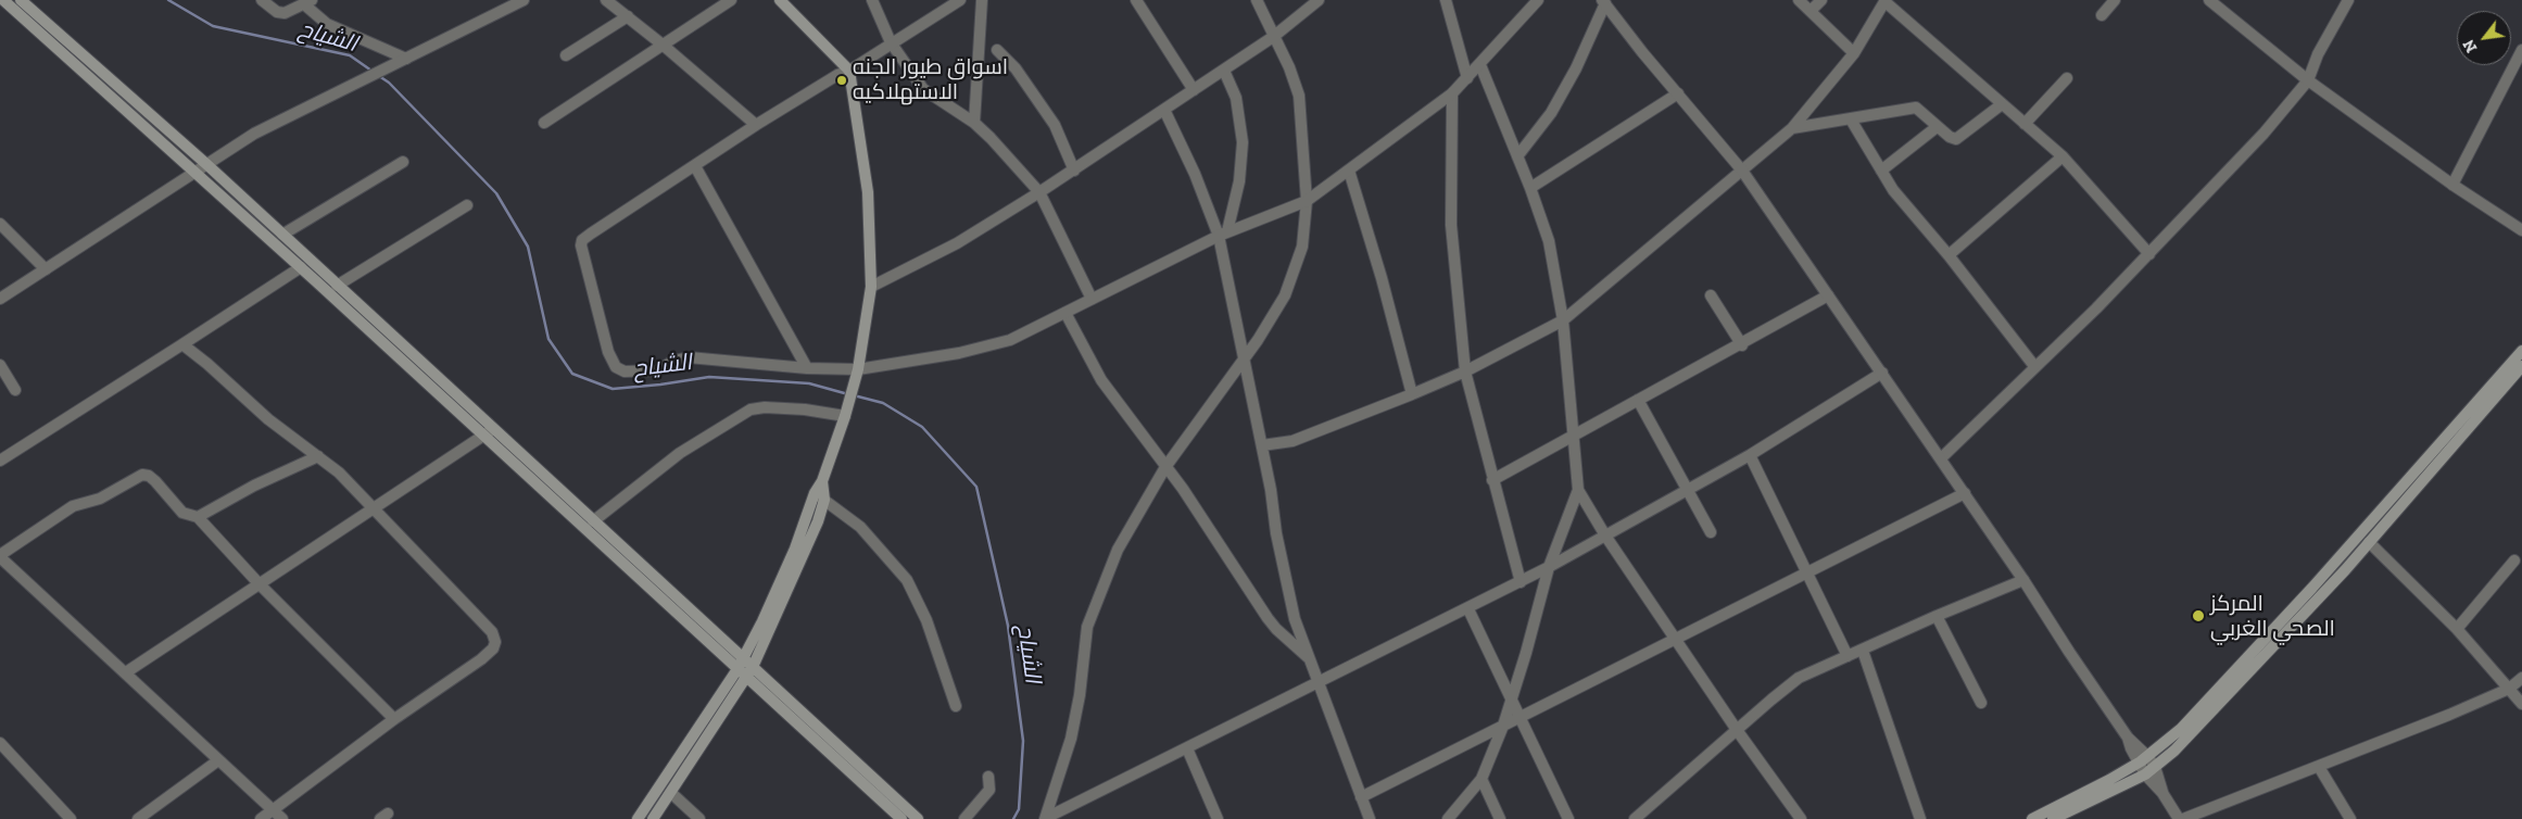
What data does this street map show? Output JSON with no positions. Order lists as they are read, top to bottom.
{
  "water": ["الشياح"],
  "places": ["اسواق طيور الجنه الاستهلاكيه", "المركز الصحي الغربي"],
  "north": "bottom left"
}
